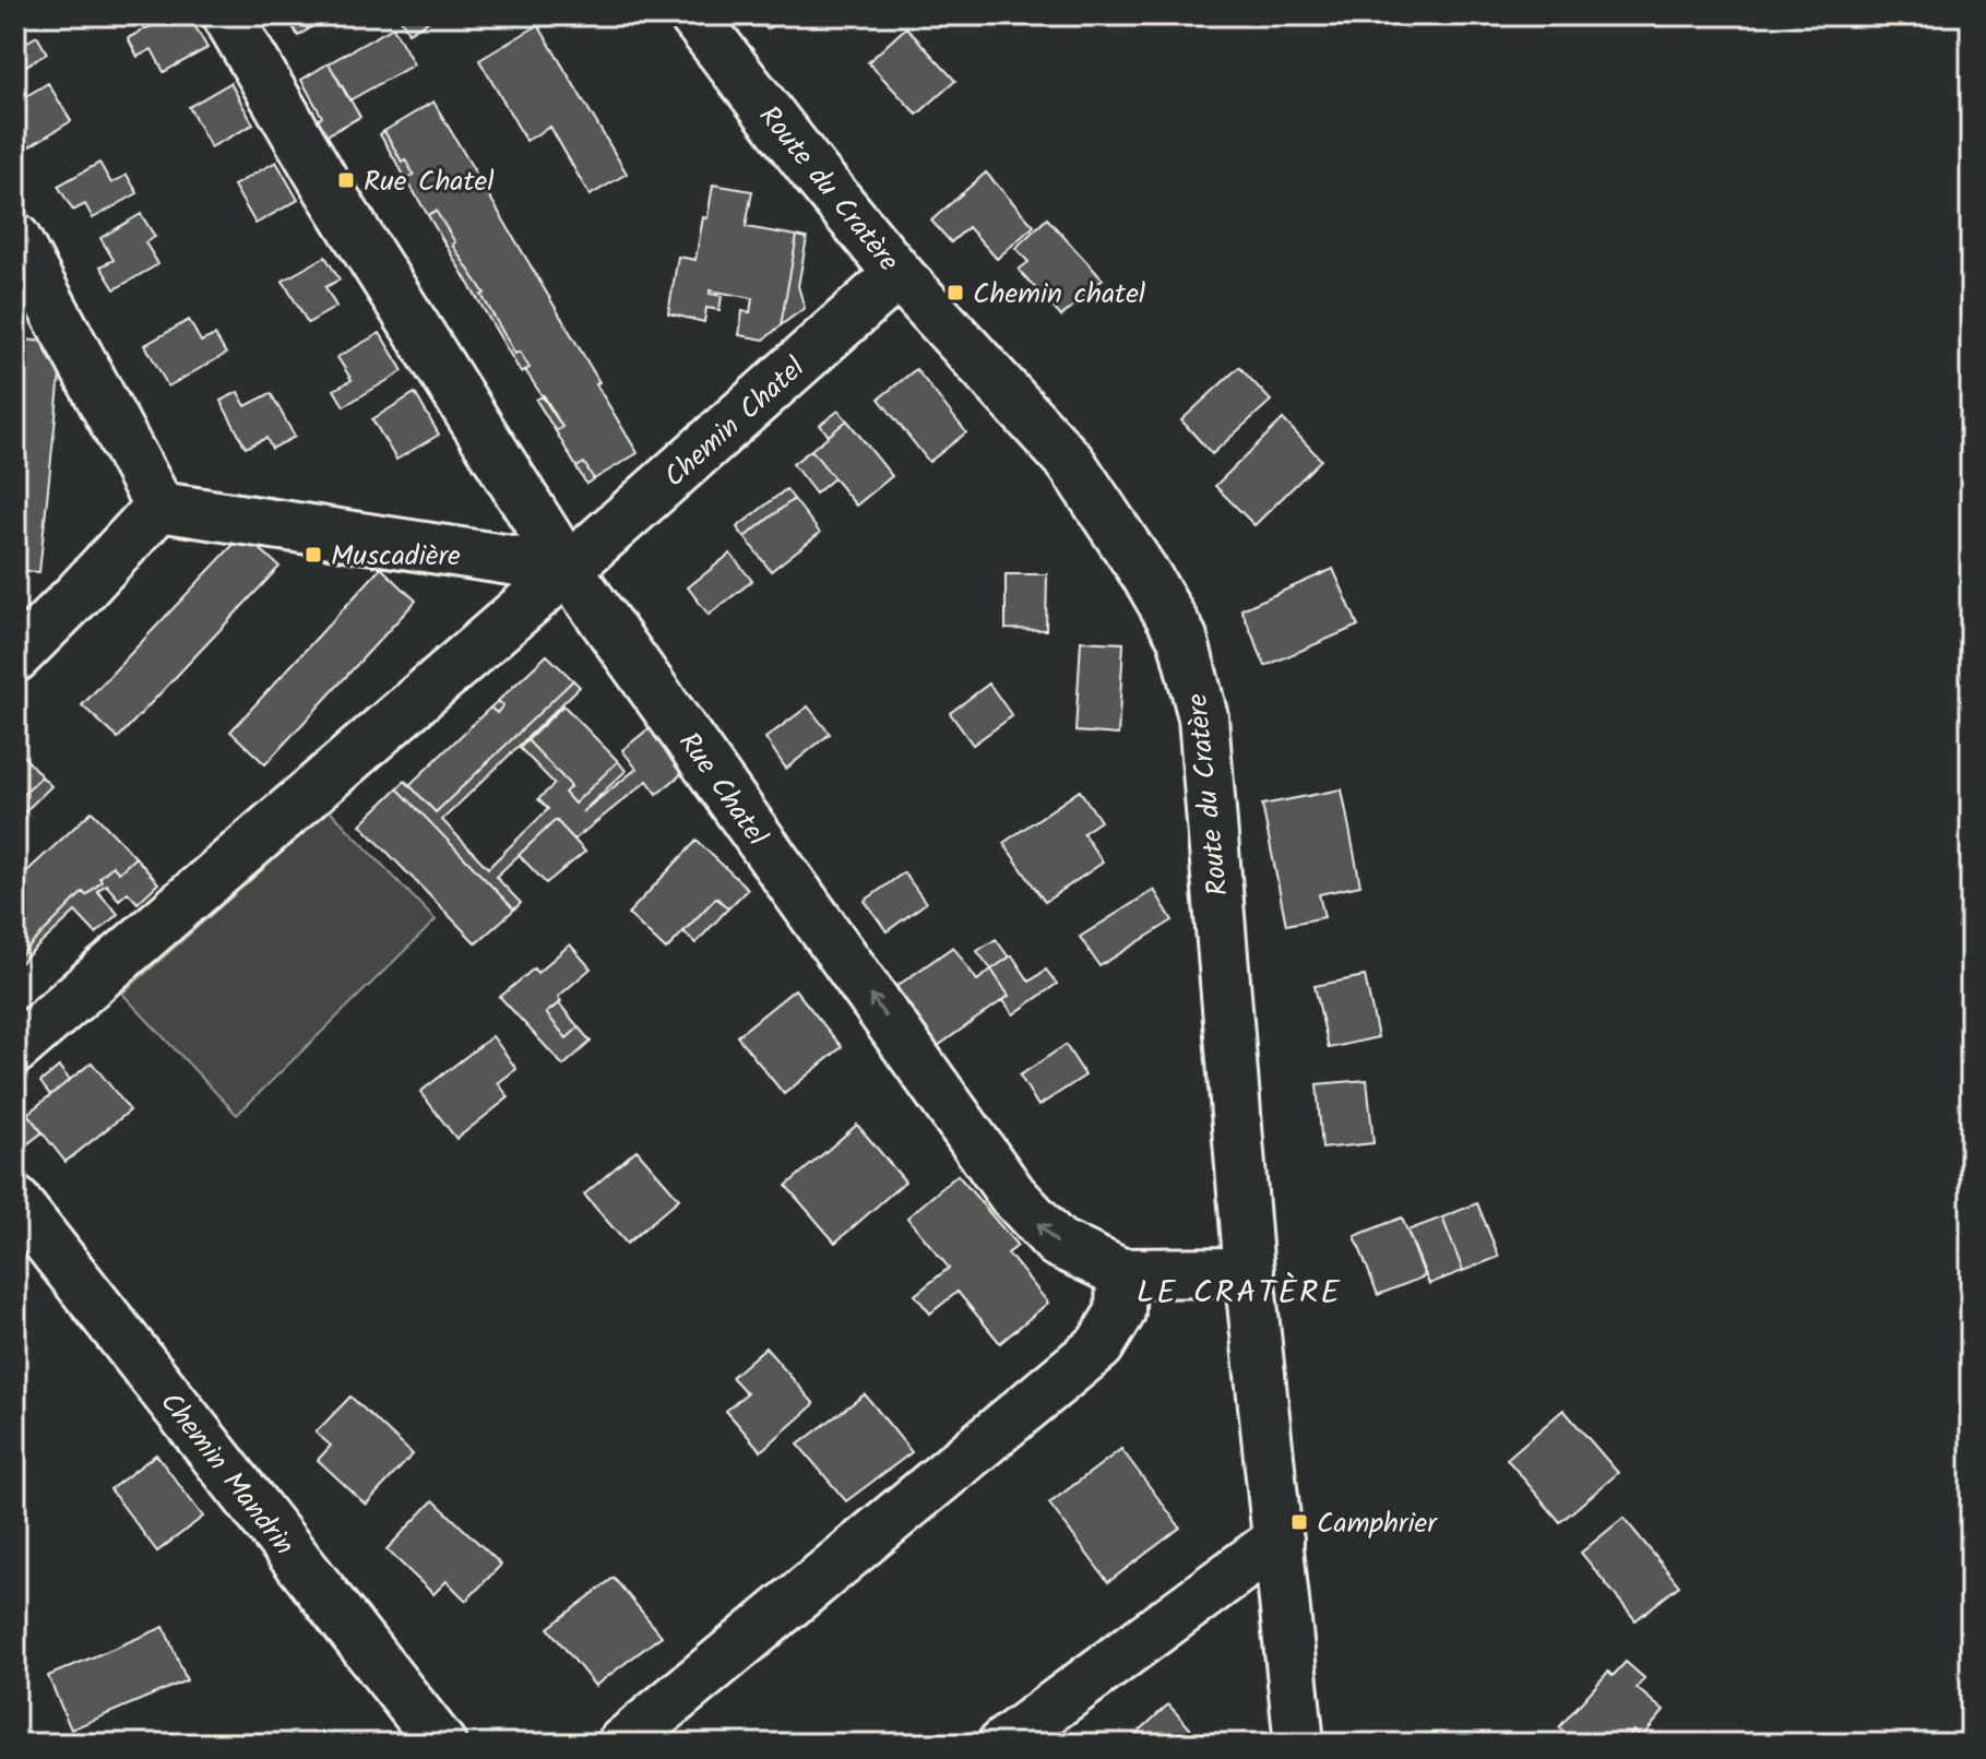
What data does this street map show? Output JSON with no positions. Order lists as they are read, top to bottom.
{
  "streets": {
    "street": [
      "Route du Cratère",
      "Chemin Chatel",
      "Rue Chatel",
      "Chemin Mandrin"
    ]
  },
  "crossings": [
    ["Route du Cratère", "Chemin Chatel"],
    ["Route du Cratère", "Rue Chatel"],
    ["Chemin Chatel", "Rue Chatel"]
  ],
  "one_way": ["Rue Chatel"],
  "districts": ["LE CRATÈRE"],
  "places": {
    "transit": [
      "Rue Chatel",
      "Chemin chatel",
      "Muscadière",
      "Camphrier"
    ]
  }
}
